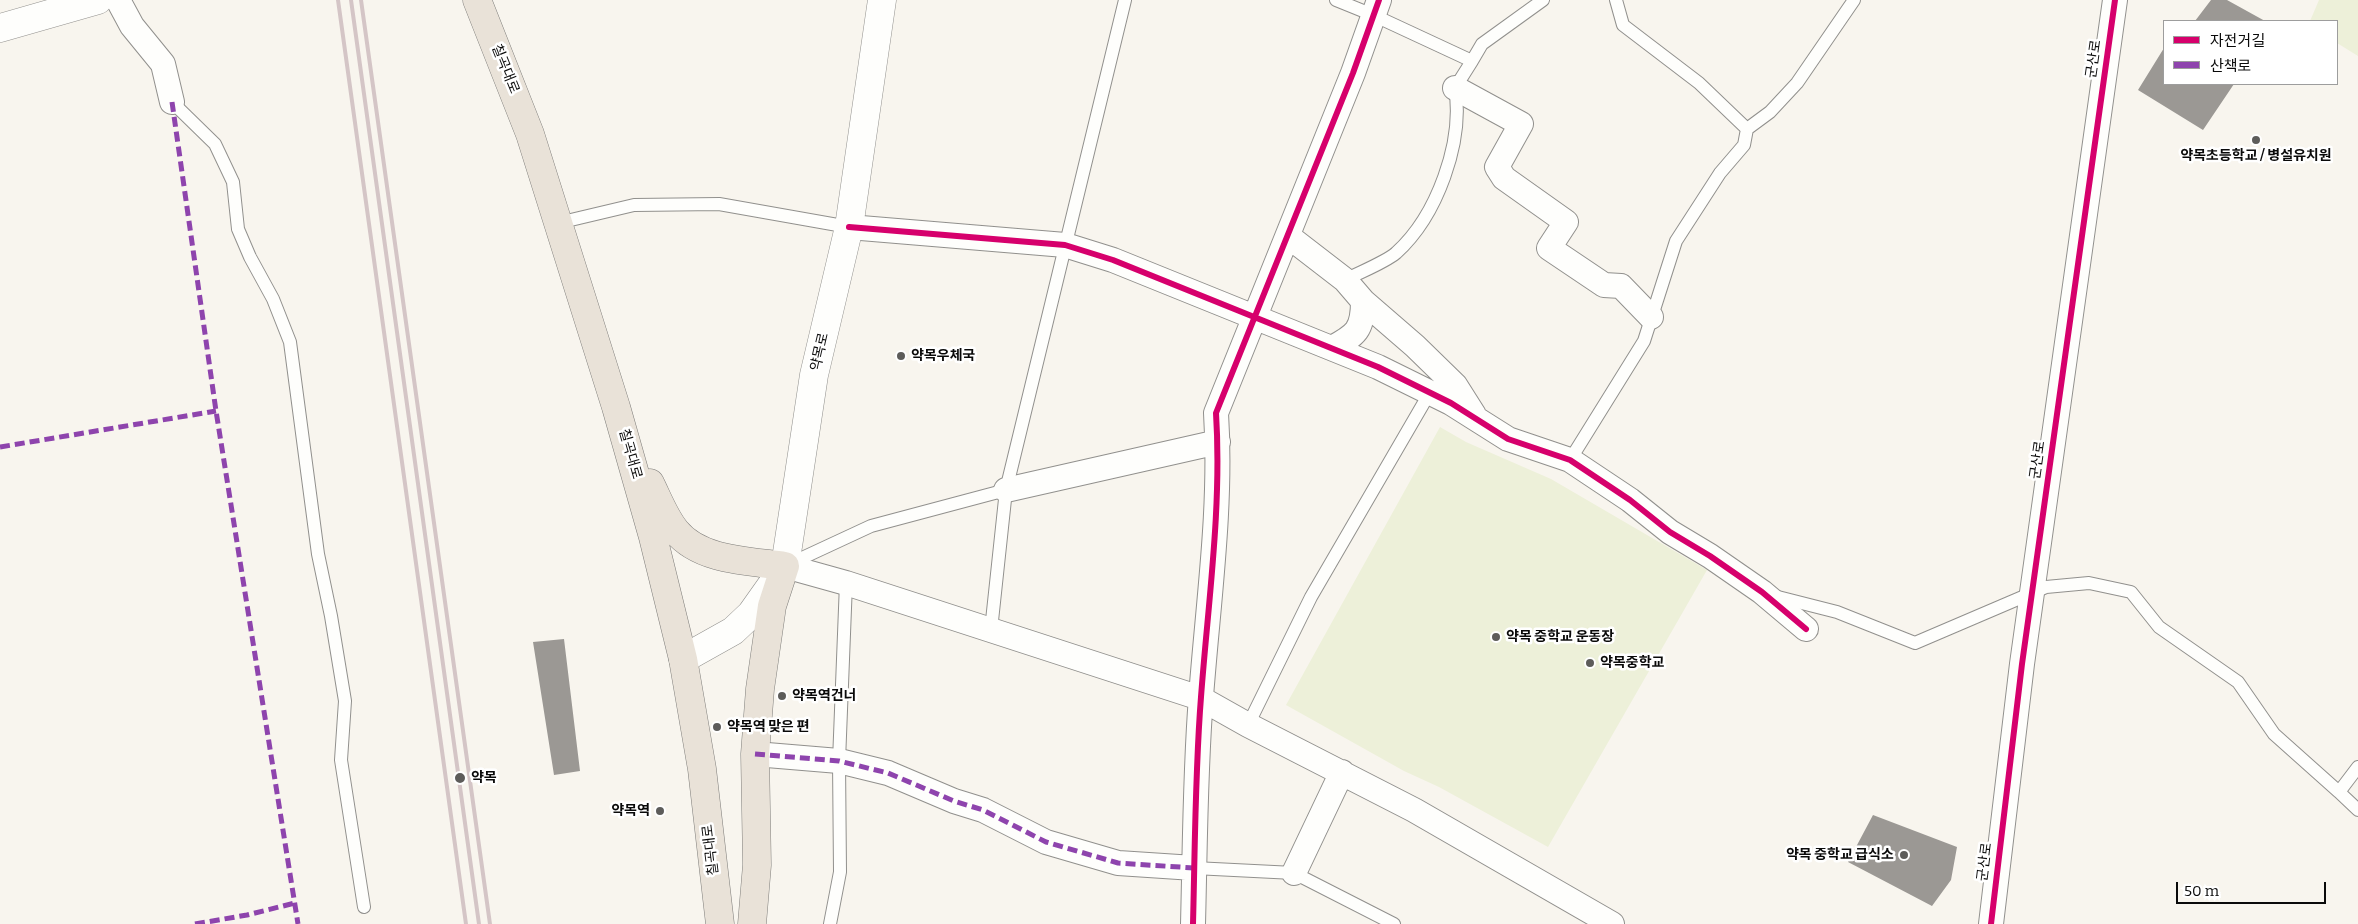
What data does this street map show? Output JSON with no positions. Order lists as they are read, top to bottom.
{
  "streets": {
    "main road": ["칠곡대로"],
    "street": ["군산로", "약목로"]
  },
  "crossings": [
    ["칠곡대로", "약목로"]
  ],
  "places": [
    "약목초등학교 / 병설유치원",
    "약목우체국",
    "약목 중학교 운동장",
    "약목중학교",
    "약목역건너",
    "약목역 맞은 편",
    "약목",
    "약목역",
    "약목 중학교 급식소"
  ],
  "legend": ["자전거길", "산책로"],
  "scale_bar": "50 m"
}
